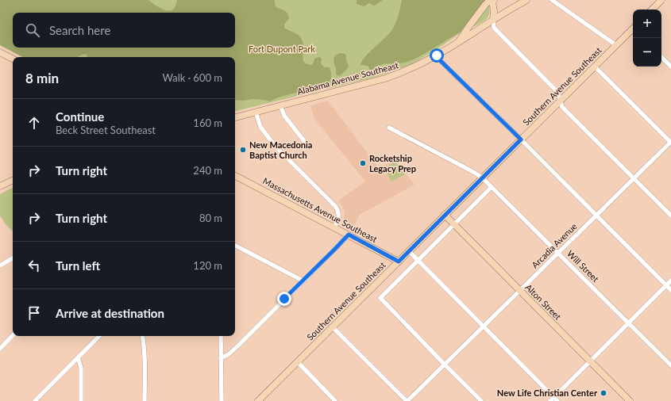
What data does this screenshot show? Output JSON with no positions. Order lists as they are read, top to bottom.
{
  "streets": {
    "street": [
      "Alabama Avenue Southeast",
      "Southern Avenue Southeast",
      "Massachusetts Avenue Southeast",
      "Arcadia Avenue",
      "Will Street",
      "Alton Street"
    ]
  },
  "crossings": [
    ["Southern Avenue Southeast", "Massachusetts Avenue Southeast"],
    ["Southern Avenue Southeast", "Will Street"],
    ["Southern Avenue Southeast", "Alton Street"],
    ["Arcadia Avenue", "Will Street"],
    ["Arcadia Avenue", "Alton Street"]
  ],
  "parks": ["Fort Dupont Park"],
  "places": ["New Macedonia Baptist Church", "Rocketship Legacy Prep", "New Life Christian Center"],
  "page": {
    "map_buttons": ["+", "−"],
    "search": "Search here",
    "heading": ["8 min", "Walk · 600 m"],
    "list": [
      ["Continue", "Beck Street Southeast", "160 m"],
      ["Turn right", "240 m"],
      ["Turn right", "80 m"],
      ["Turn left", "120 m"],
      "Arrive at destination"
    ]
  }
}
